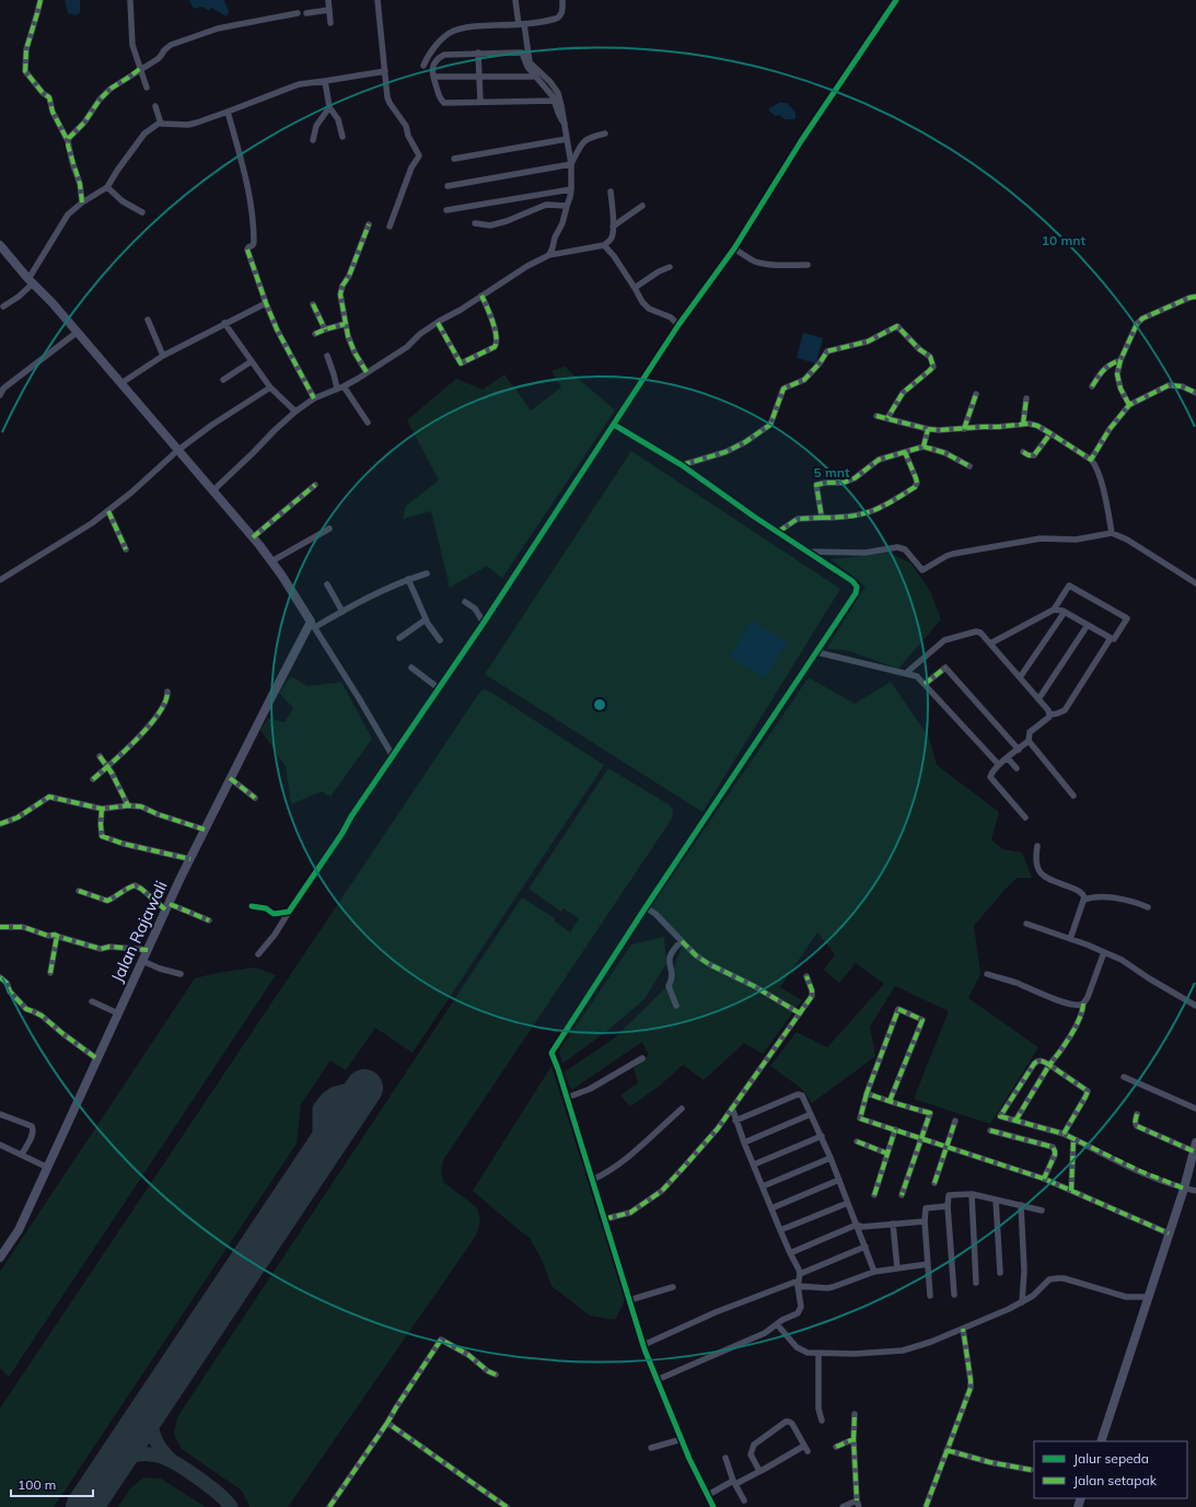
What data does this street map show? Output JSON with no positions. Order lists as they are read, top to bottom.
{
  "streets": {
    "street": ["Jalan Rajawali"]
  },
  "legend": ["Jalur sepeda", "Jalan setapak"],
  "scale_bar": "100 m",
  "rings": ["10 mnt", "5 mnt"]
}
